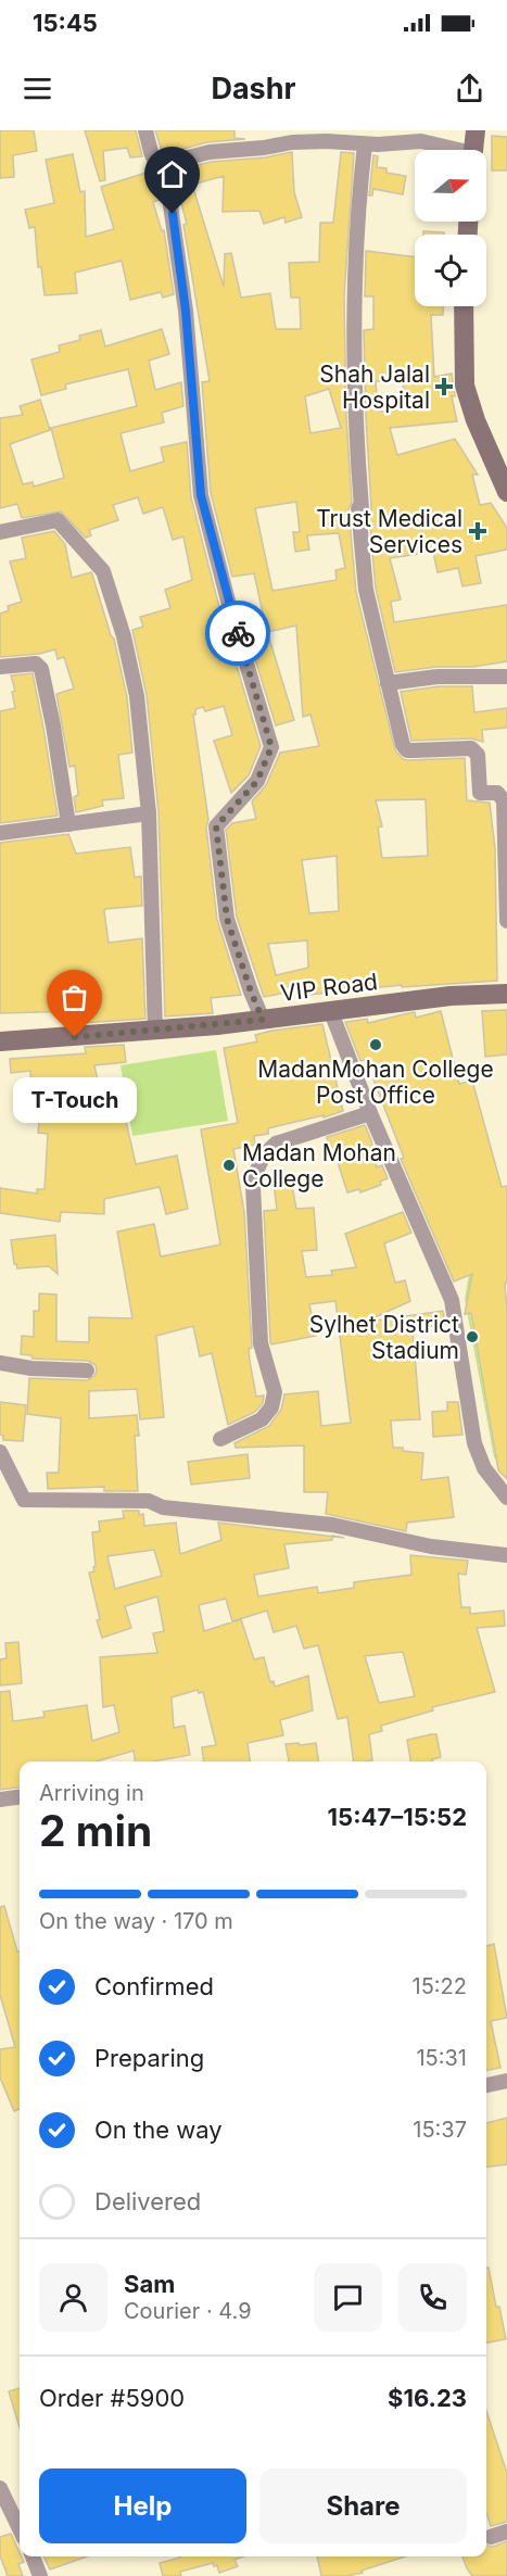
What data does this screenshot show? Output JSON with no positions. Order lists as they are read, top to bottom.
{
  "streets": {
    "street": ["VIP Road"]
  },
  "places": {
    "health": ["Shah Jalal Hospital", "Trust Medical Services"],
    "other": [
      "T-Touch",
      "MadanMohan College Post Office",
      "Madan Mohan College",
      "Sylhet District Stadium"
    ]
  },
  "north": "right",
  "page": {
    "status": "15:45",
    "header": "Dashr",
    "bubble": "T-Touch",
    "heading": ["2 min", "Arriving in", "15:47–15:52"],
    "panel": [
      "Sam",
      "Courier · 4.9",
      "Order #5900",
      "$16.23"
    ],
    "bar": "On the way · 170 m",
    "list": [
      ["Confirmed", "15:22"],
      ["Preparing", "15:31"],
      ["On the way", "15:37"],
      "Delivered"
    ],
    "buttons": ["Help", "Share"]
  }
}
